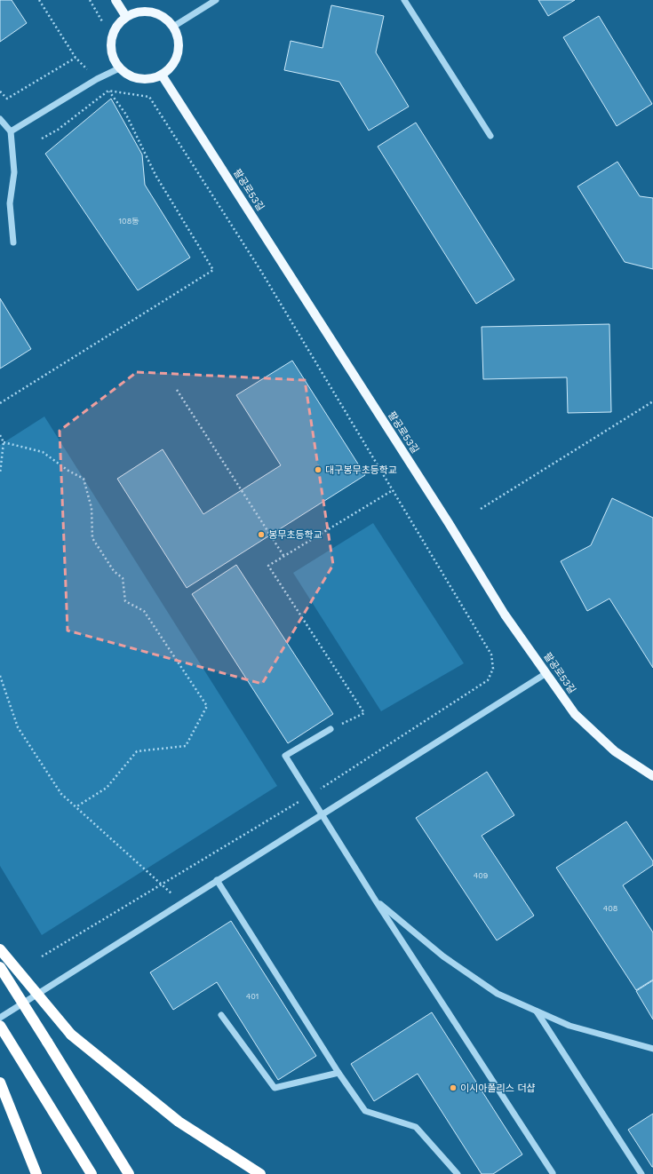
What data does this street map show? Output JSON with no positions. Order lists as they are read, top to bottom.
{
  "streets": {
    "main road": ["팔공로53길"]
  },
  "places": ["대구봉무초등학교", "봉무초등학교", "이시아폴리스 더샵"],
  "house_numbers": [
    "108동",
    "409",
    "408",
    "401"
  ]
}
